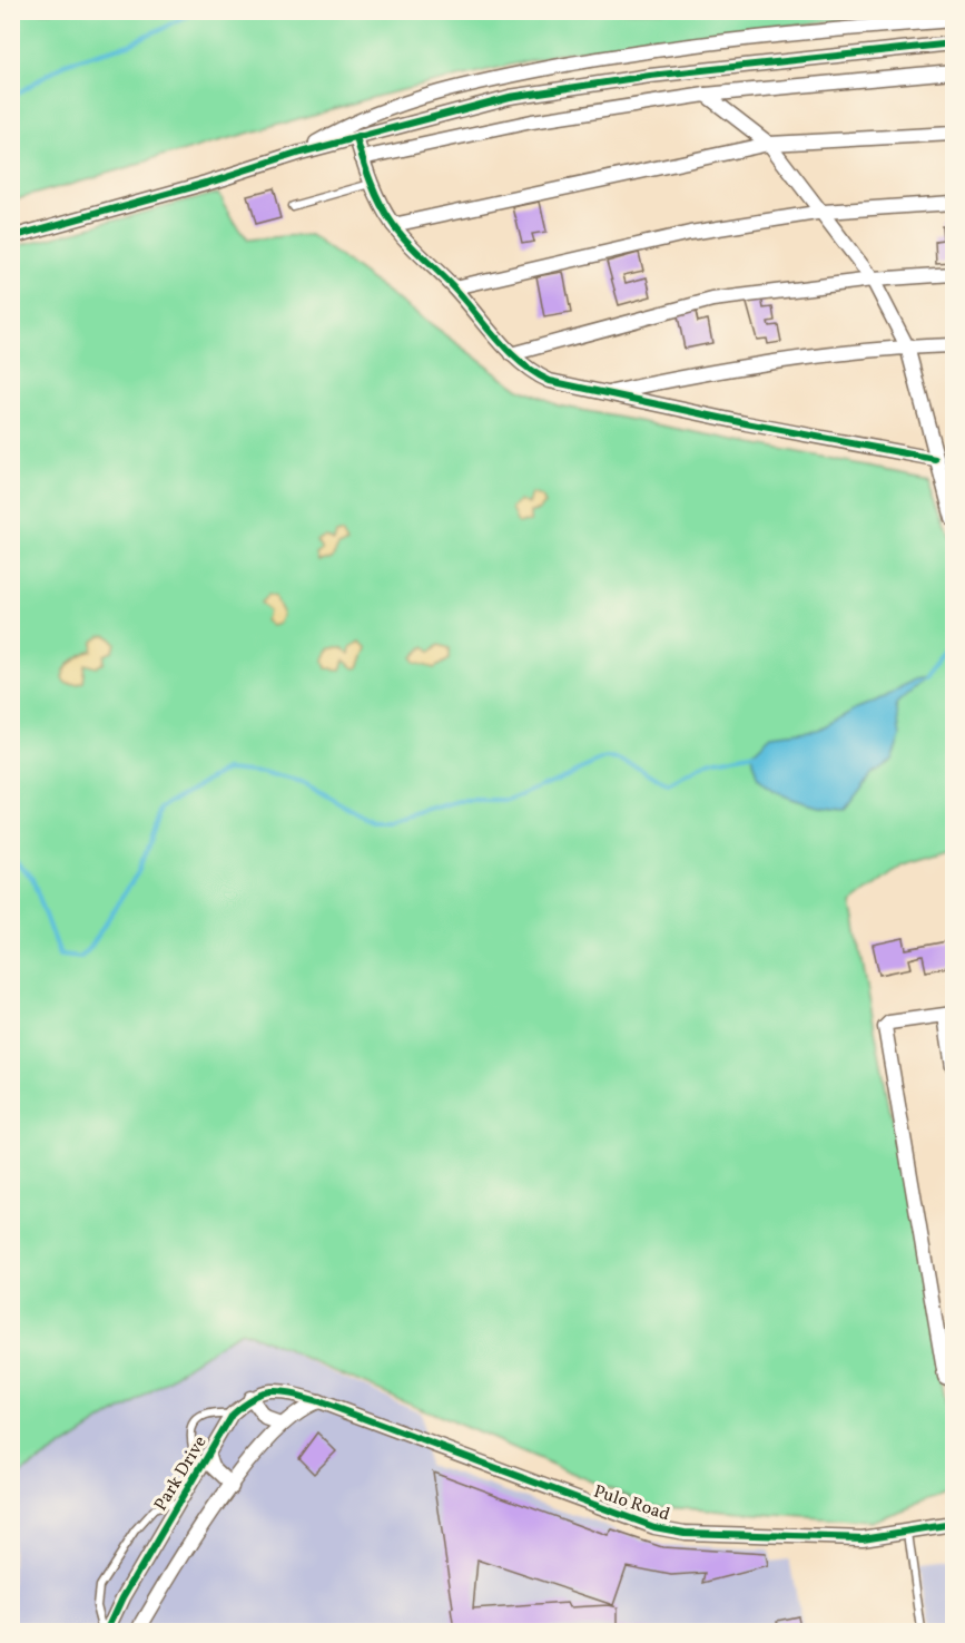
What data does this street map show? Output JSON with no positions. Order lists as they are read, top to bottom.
{
  "streets": {
    "street": ["Park Drive", "Pulo Road"]
  }
}
